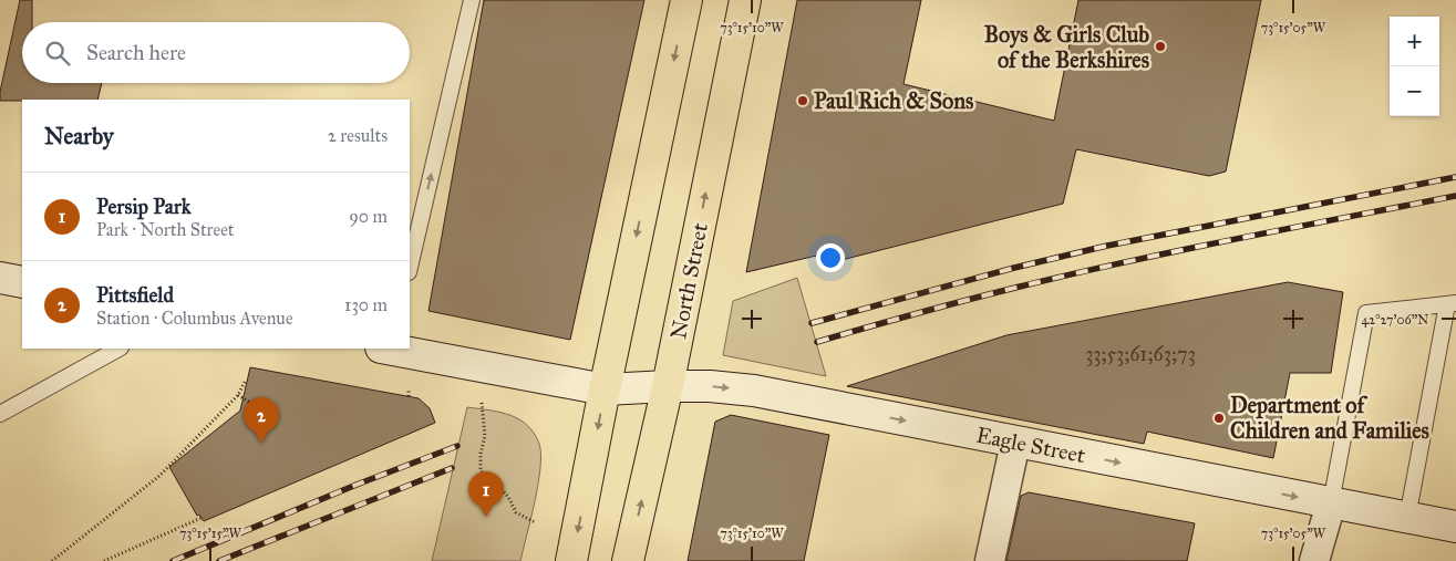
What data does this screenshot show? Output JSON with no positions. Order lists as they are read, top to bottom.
{
  "streets": {
    "main road": ["North Street"],
    "street": ["Eagle Street"]
  },
  "crossings": [
    ["North Street", "Eagle Street"]
  ],
  "one_way": ["Eagle Street"],
  "places": ["Boys & Girls Club of the Berkshires", "Paul Rich & Sons", "Department of Children and Families"],
  "house_numbers": ["33;53;61;63;73"],
  "page": {
    "map_buttons": ["+", "−"],
    "search": "Search here",
    "heading": ["Nearby", "2 results"],
    "list": [
      {
        "mark": "1",
        "name": "Persip Park",
        "note": "Park · North Street",
        "value": "90 m"
      },
      {
        "mark": "2",
        "name": "Pittsfield",
        "note": "Station · Columbus Avenue",
        "value": "130 m"
      }
    ],
    "pins": ["2", "1"]
  },
  "coordinates": [
    "73°15'10\"W",
    "73°15'05\"W",
    "42°27'06\"N",
    "73°15'15\"W"
  ]
}
